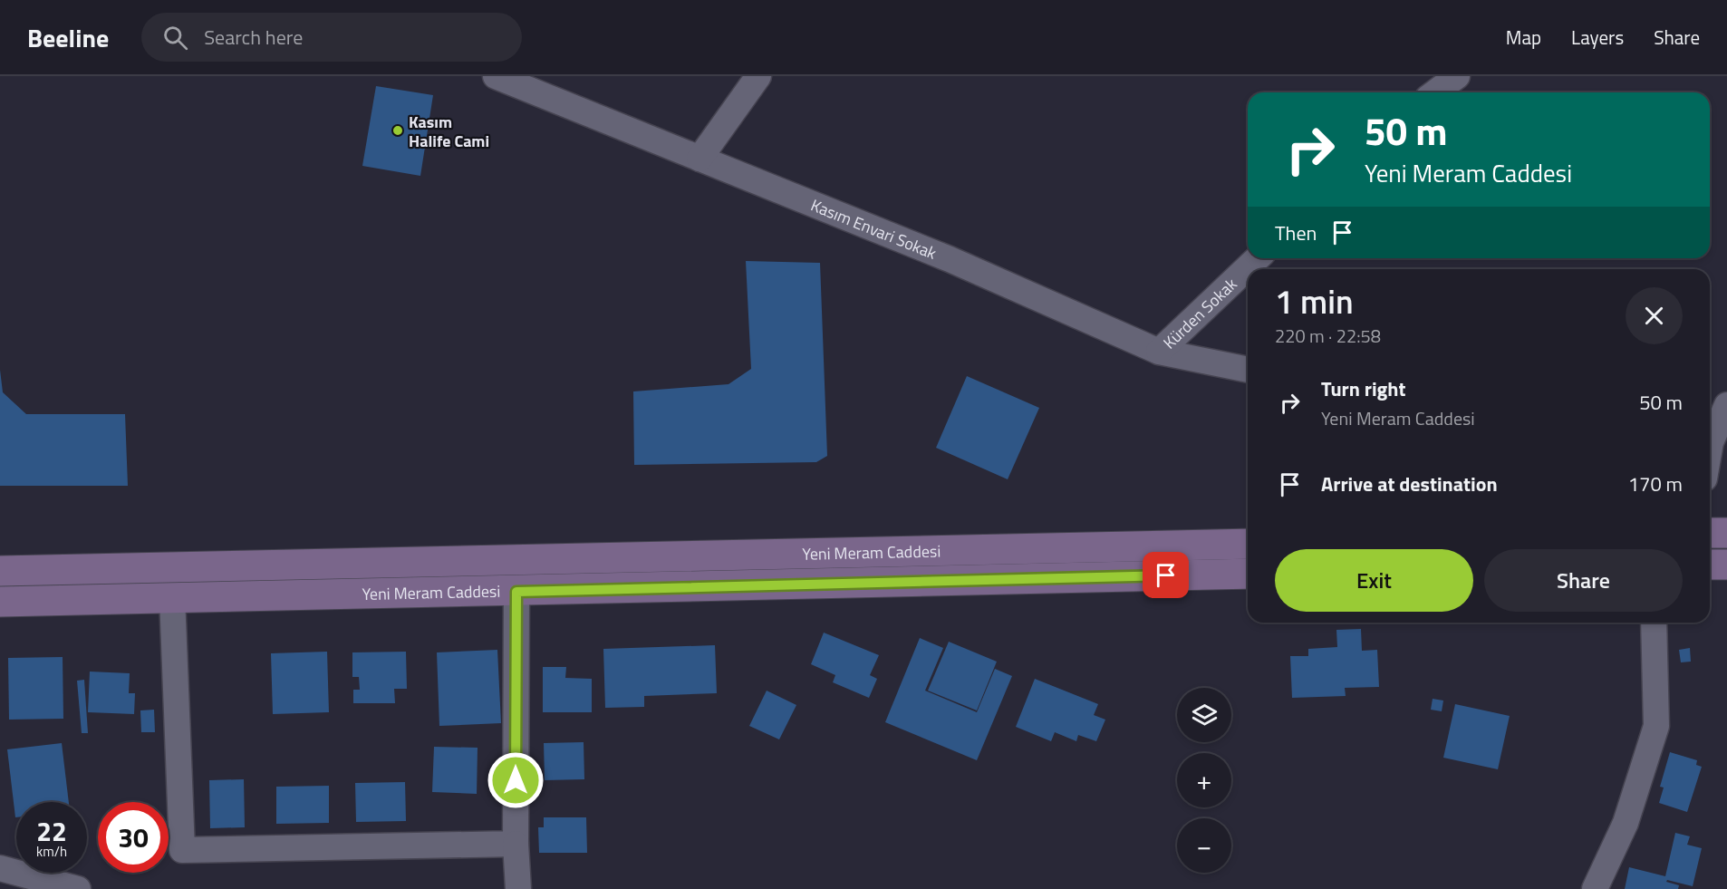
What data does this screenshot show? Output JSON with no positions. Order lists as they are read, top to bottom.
{
  "streets": {
    "main road": ["Yeni Meram Caddesi"],
    "street": ["Kasım Envari Sokak", "Kürden Sokak"]
  },
  "crossings": [
    ["Kasım Envari Sokak", "Kürden Sokak"]
  ],
  "places": ["Kasım Halife Cami"],
  "page": {
    "header": "Beeline",
    "search": "Search here",
    "nav": ["Map", "Layers", "Share"],
    "turn": ["50 m", "Yeni Meram Caddesi"],
    "then": "Then",
    "heading": ["1 min", "220 m · 22:58"],
    "list": [
      {
        "name": "Turn right",
        "note": "Yeni Meram Caddesi",
        "value": "50 m"
      },
      {
        "name": "Arrive at destination",
        "value": "170 m"
      }
    ],
    "buttons": ["Exit", "Share"],
    "map_buttons": ["+", "−"],
    "speed": "22 km/h",
    "limit": "30"
  }
}
